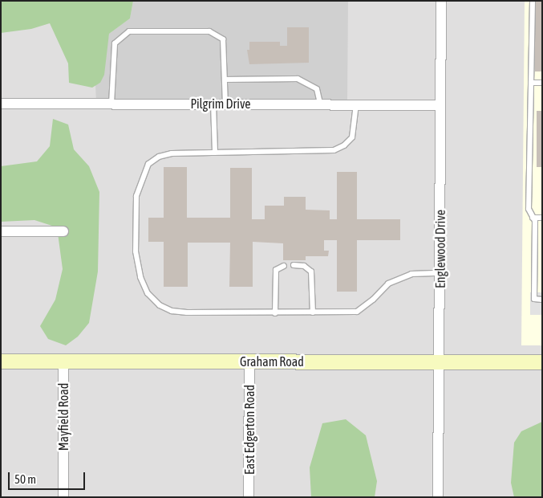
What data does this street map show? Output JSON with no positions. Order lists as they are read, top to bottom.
{
  "streets": {
    "main road": ["Graham Road"],
    "street": [
      "Pilgrim Drive",
      "Englewood Drive",
      "Mayfield Road",
      "East Edgerton Road"
    ]
  },
  "crossings": [
    ["Pilgrim Drive", "Englewood Drive"],
    ["Englewood Drive", "Graham Road"],
    ["Graham Road", "Mayfield Road"],
    ["Graham Road", "East Edgerton Road"]
  ],
  "scale_bar": "50 m"
}
